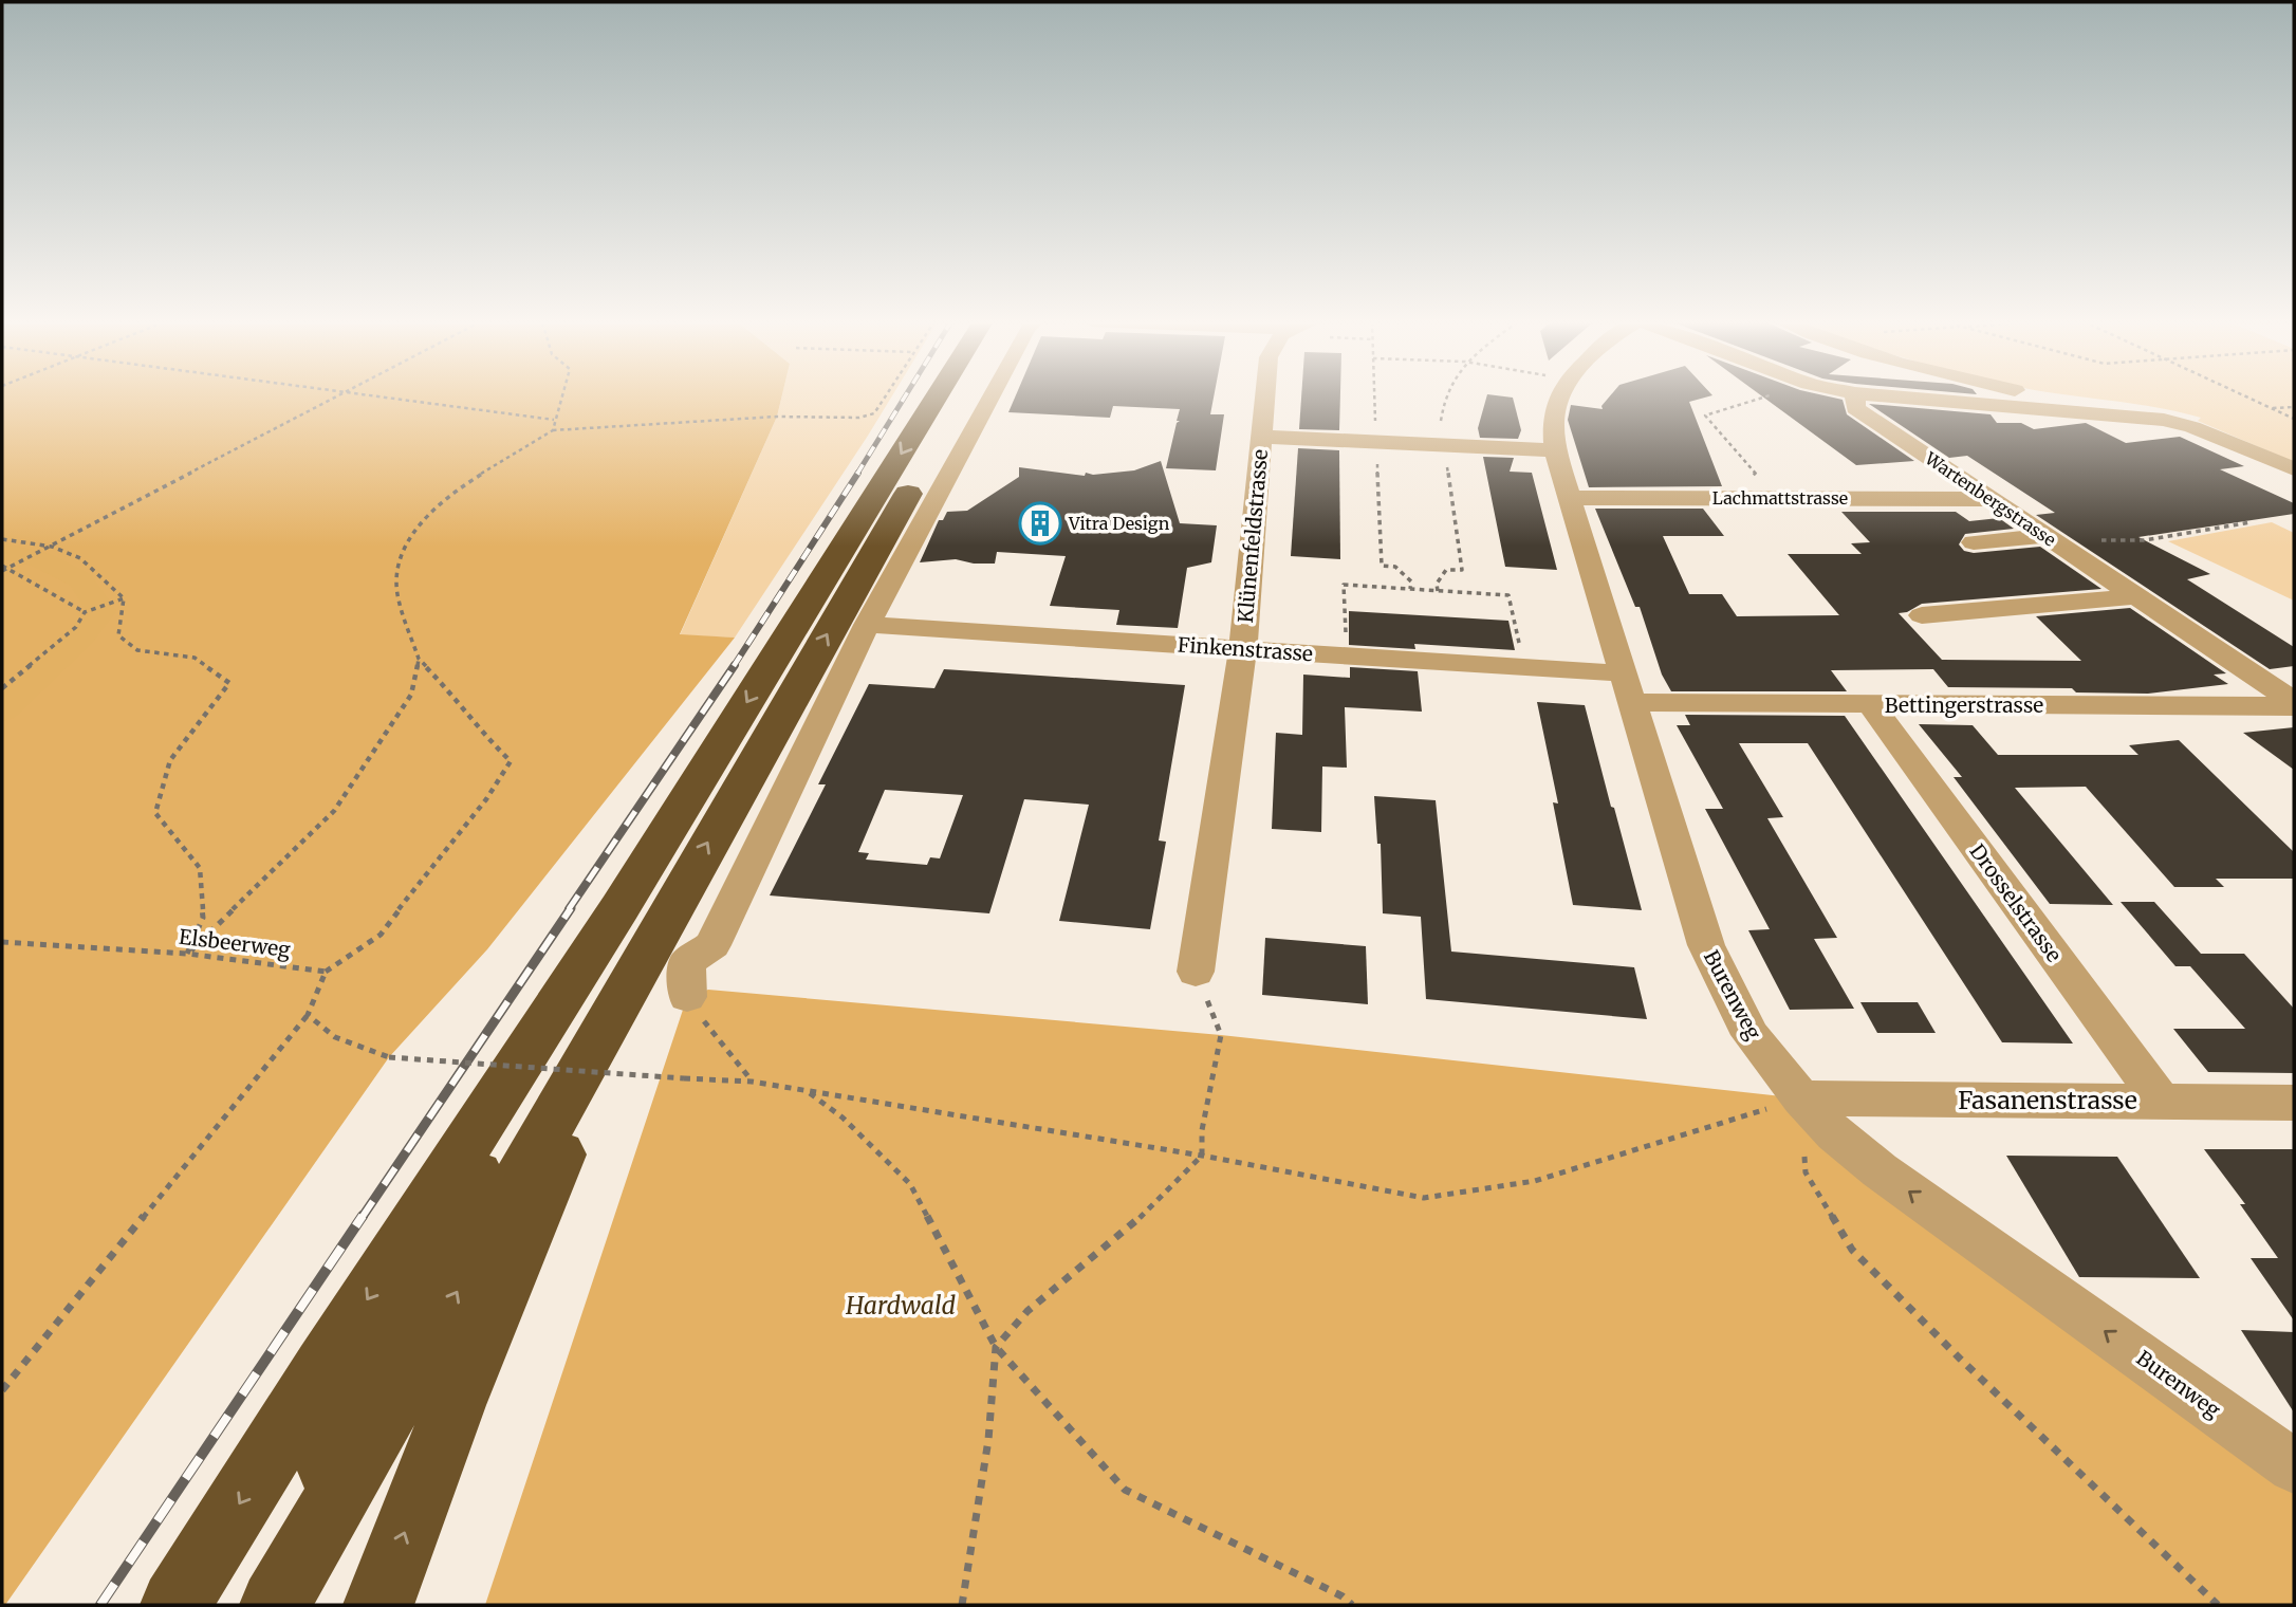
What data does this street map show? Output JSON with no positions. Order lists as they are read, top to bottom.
{
  "streets": {
    "street": [
      "Lachmattstrasse",
      "Wartenbergstrasse",
      "Klünenfeldstrasse",
      "Finkenstrasse",
      "Bettingerstrasse",
      "Drosselstrasse",
      "Burenweg",
      "Fasanenstrasse"
    ],
    "path": ["Elsbeerweg"]
  },
  "crossings": [
    ["Lachmattstrasse", "Wartenbergstrasse"],
    ["Lachmattstrasse", "Burenweg"],
    ["Wartenbergstrasse", "Bettingerstrasse"],
    ["Klünenfeldstrasse", "Finkenstrasse"],
    ["Finkenstrasse", "Burenweg"],
    ["Bettingerstrasse", "Drosselstrasse"],
    ["Bettingerstrasse", "Burenweg"],
    ["Drosselstrasse", "Fasanenstrasse"],
    ["Burenweg", "Fasanenstrasse"]
  ],
  "one_way": ["Burenweg"],
  "parks": ["Hardwald"],
  "places": {
    "building": ["Vitra Design"]
  }
}
